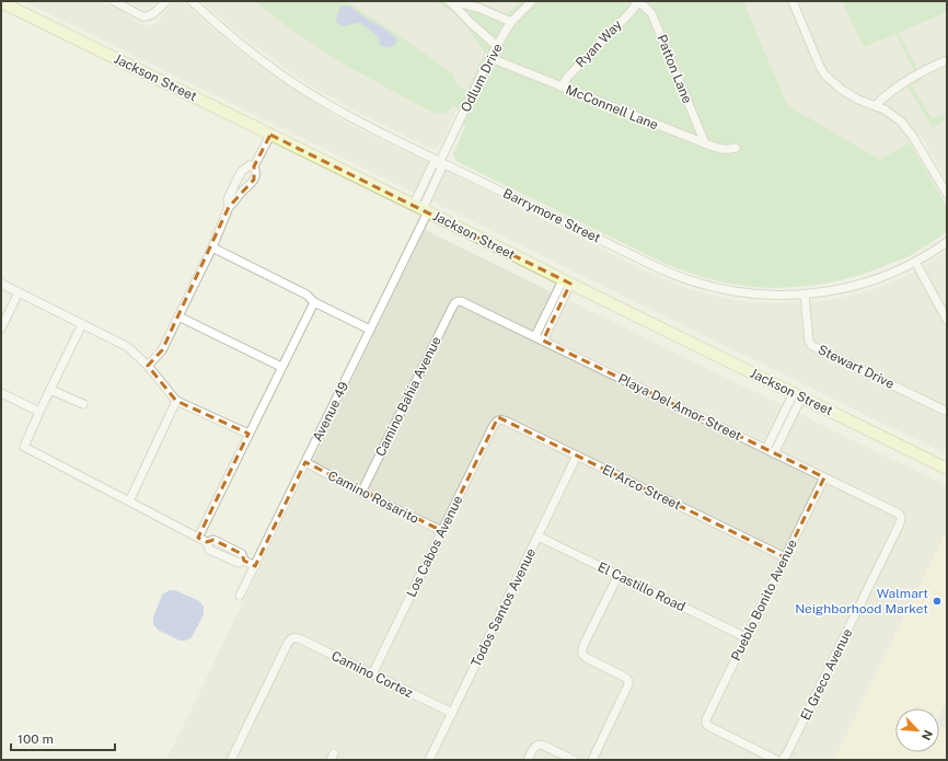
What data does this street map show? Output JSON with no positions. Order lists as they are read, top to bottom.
{
  "streets": {
    "main road": ["Jackson Street"],
    "street": [
      "Ryan Way",
      "Patton Lane",
      "Odlum Drive",
      "McConnell Lane",
      "Barrymore Street",
      "Stewart Drive",
      "Camino Bahia Avenue",
      "Playa Del Amor Street",
      "Avenue 49",
      "El Arco Street",
      "Camino Rosarito",
      "Los Cabos Avenue",
      "El Castillo Road",
      "Pueblo Bonito Avenue",
      "Todos Santos Avenue",
      "Camino Cortez",
      "El Greco Avenue"
    ]
  },
  "crossings": [
    ["Ryan Way", "Patton Lane"],
    ["Ryan Way", "McConnell Lane"],
    ["Patton Lane", "McConnell Lane"],
    ["Jackson Street", "Odlum Drive"],
    ["Jackson Street", "Avenue 49"],
    ["Odlum Drive", "McConnell Lane"],
    ["Odlum Drive", "Barrymore Street"],
    ["Odlum Drive", "Avenue 49"],
    ["Barrymore Street", "Stewart Drive"],
    ["Camino Bahia Avenue", "Playa Del Amor Street"],
    ["Camino Bahia Avenue", "Camino Rosarito"],
    ["Playa Del Amor Street", "Pueblo Bonito Avenue"],
    ["Playa Del Amor Street", "El Greco Avenue"],
    ["Avenue 49", "Camino Rosarito"],
    ["El Arco Street", "Los Cabos Avenue"],
    ["El Arco Street", "Pueblo Bonito Avenue"],
    ["El Arco Street", "Todos Santos Avenue"],
    ["Camino Rosarito", "Los Cabos Avenue"],
    ["Los Cabos Avenue", "Camino Cortez"],
    ["El Castillo Road", "Pueblo Bonito Avenue"],
    ["El Castillo Road", "Todos Santos Avenue"],
    ["Todos Santos Avenue", "Camino Cortez"]
  ],
  "places": ["Walmart Neighborhood Market"],
  "scale_bar": "100 m",
  "north": "bottom right"
}
